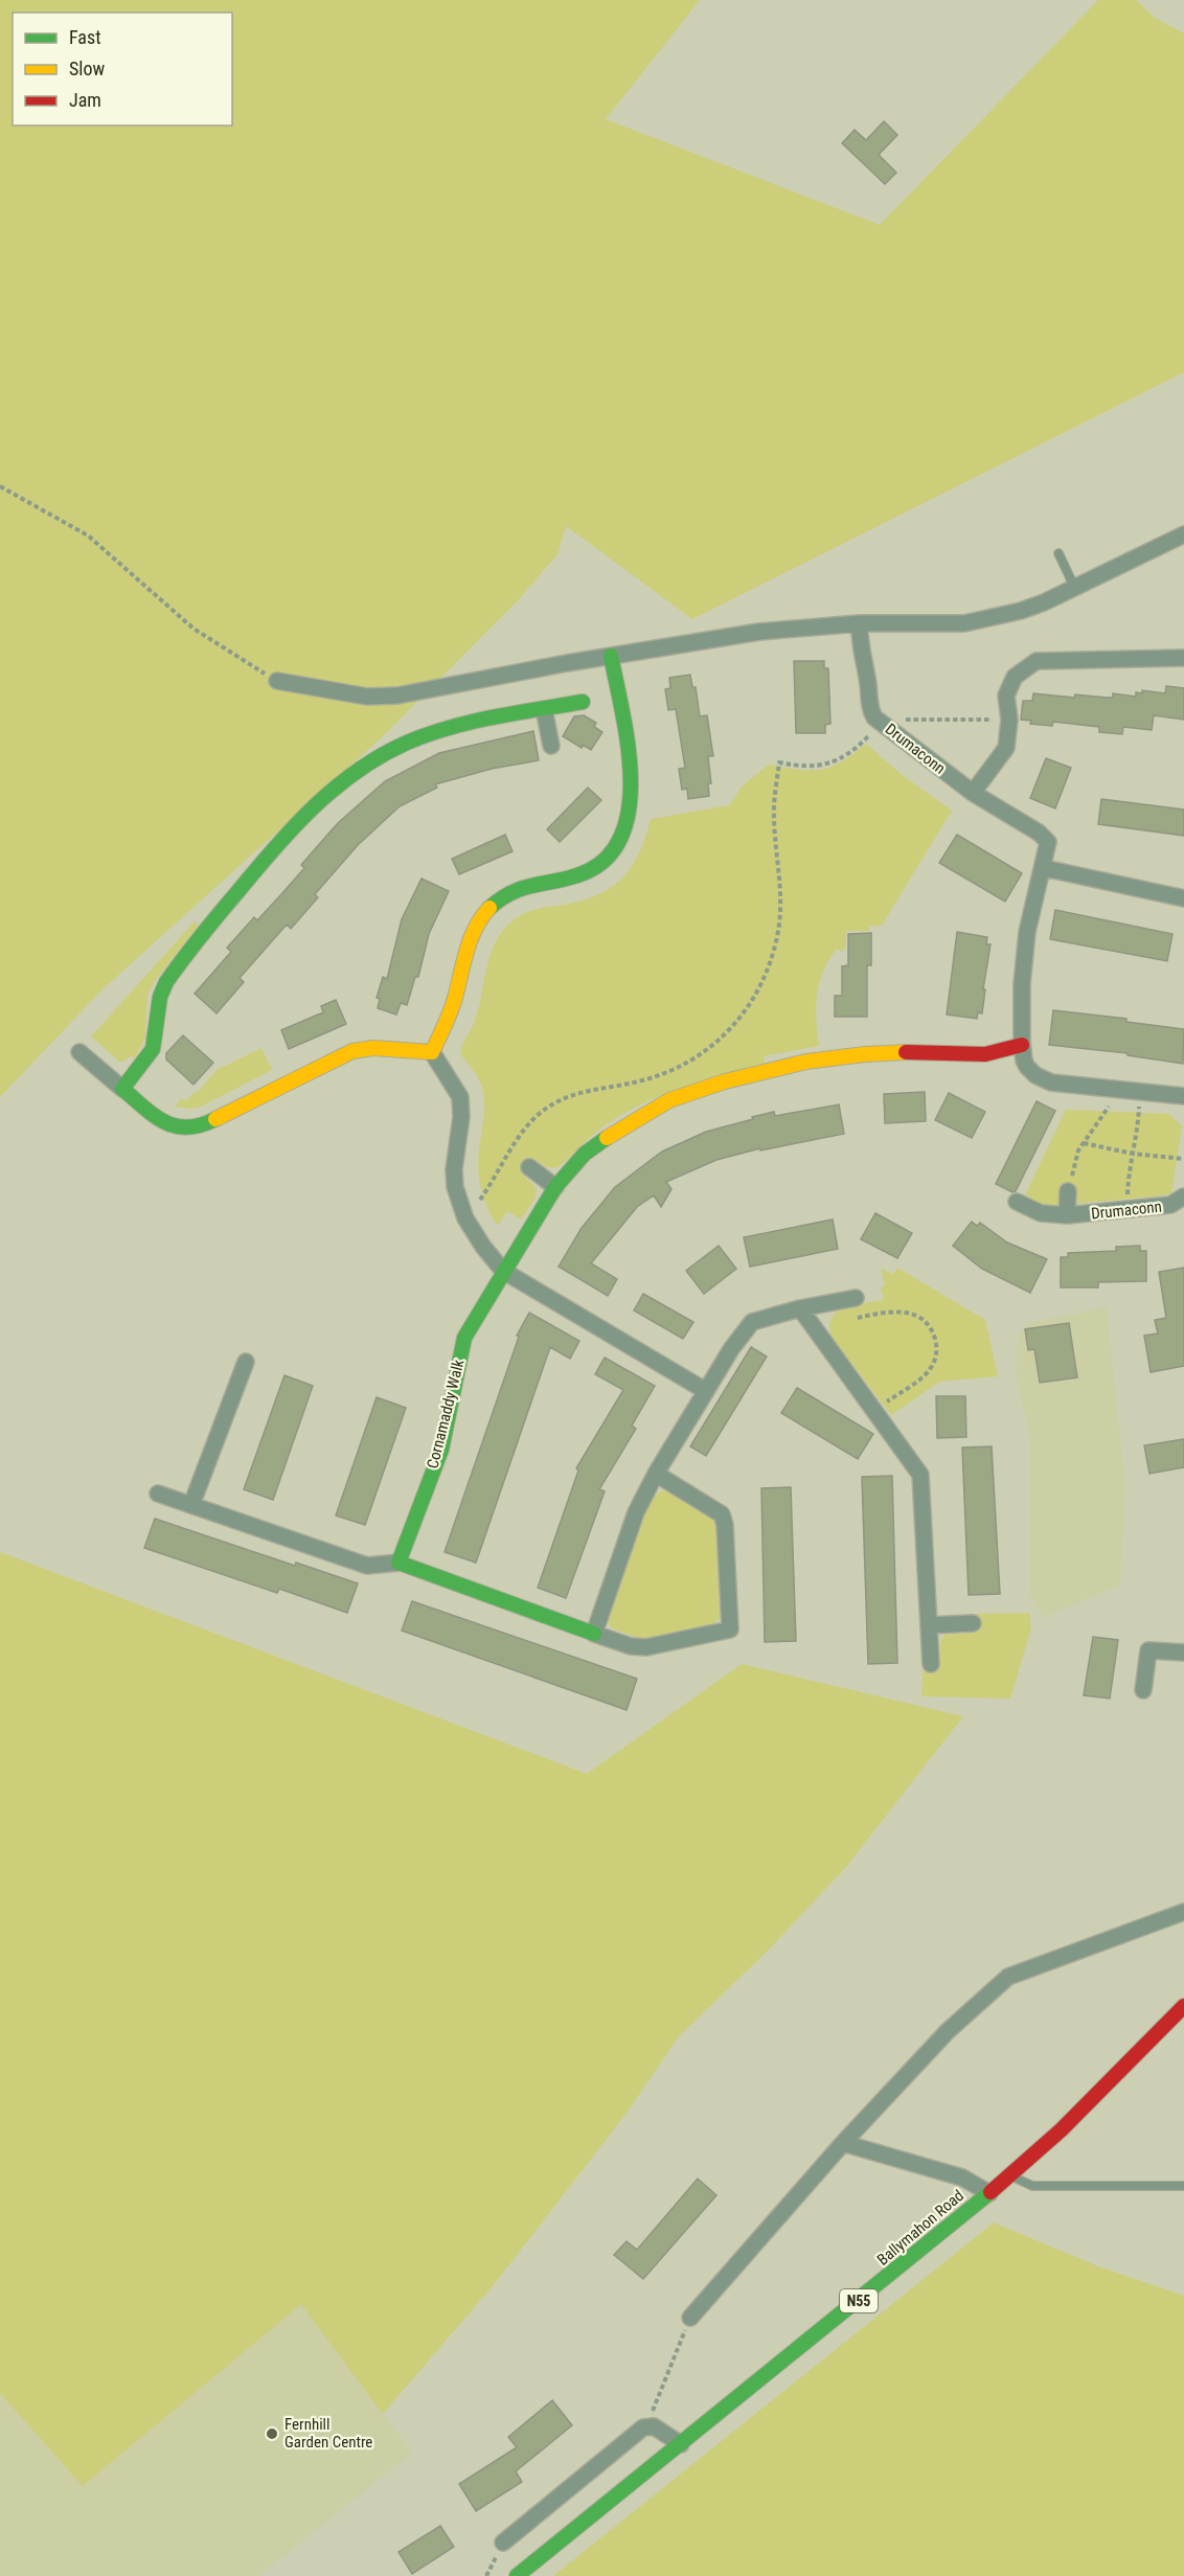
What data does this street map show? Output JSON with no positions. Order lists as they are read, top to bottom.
{
  "streets": {
    "street": [
      "Drumaconn",
      "Cornamaddy Walk",
      "Ballymahon Road",
      "N55"
    ]
  },
  "crossings": [
    ["Drumaconn", "Cornamaddy Walk"]
  ],
  "places": ["Fernhill Garden Centre"],
  "legend": ["Fast", "Slow", "Jam"]
}
